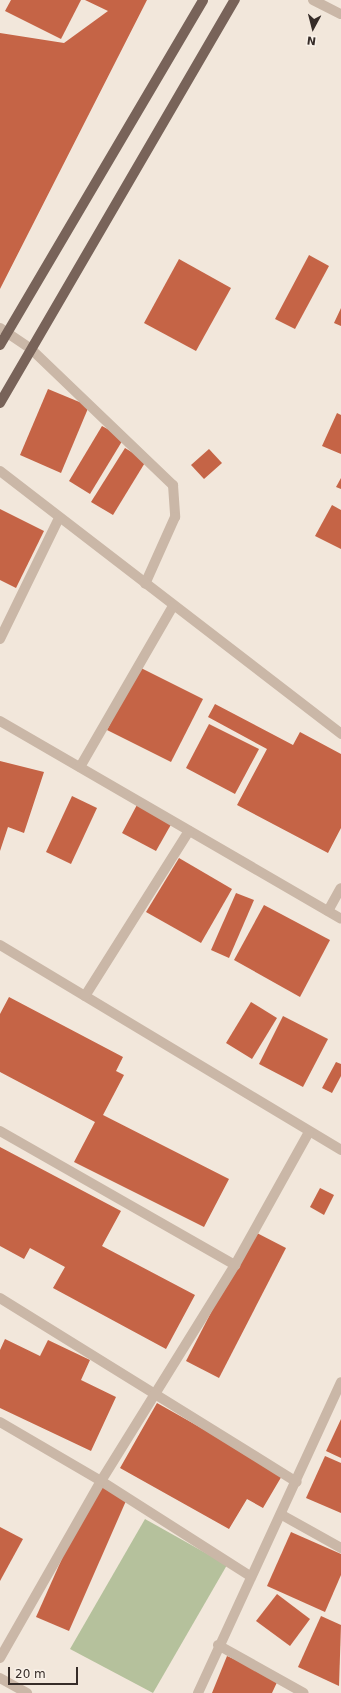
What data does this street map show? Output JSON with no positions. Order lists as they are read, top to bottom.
{
  "scale_bar": "20 m",
  "north": "bottom"
}
